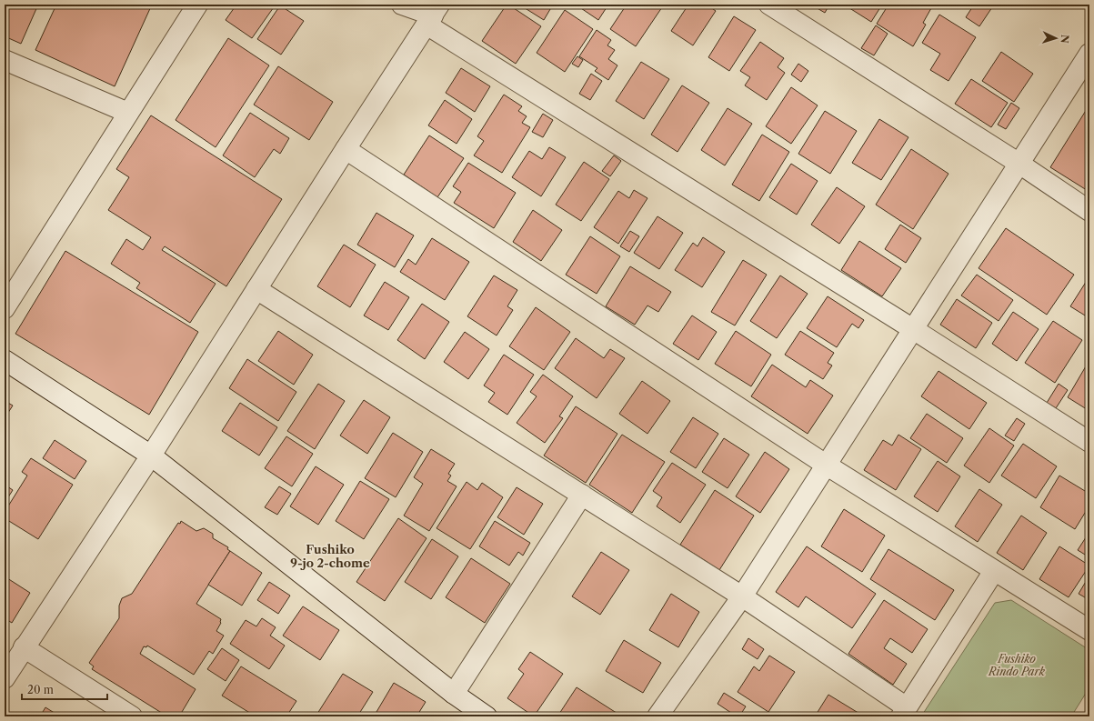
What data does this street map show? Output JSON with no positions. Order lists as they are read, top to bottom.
{
  "districts": ["Fushiko 9-jo 2-chome"],
  "parks": ["Fushiko Rindo Park"],
  "scale_bar": "20 m",
  "north": "right"
}
